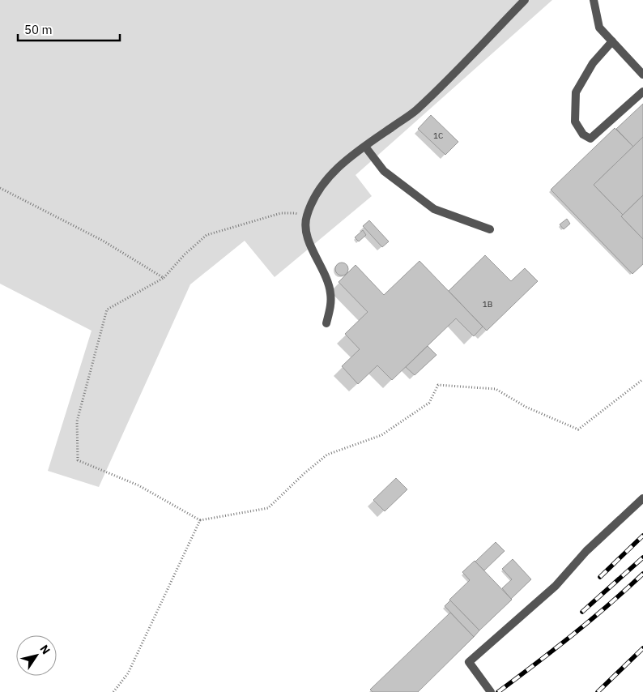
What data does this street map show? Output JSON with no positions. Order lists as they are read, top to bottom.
{
  "house_numbers": ["1C", "1B"],
  "scale_bar": "50 m",
  "north": "top right"
}
